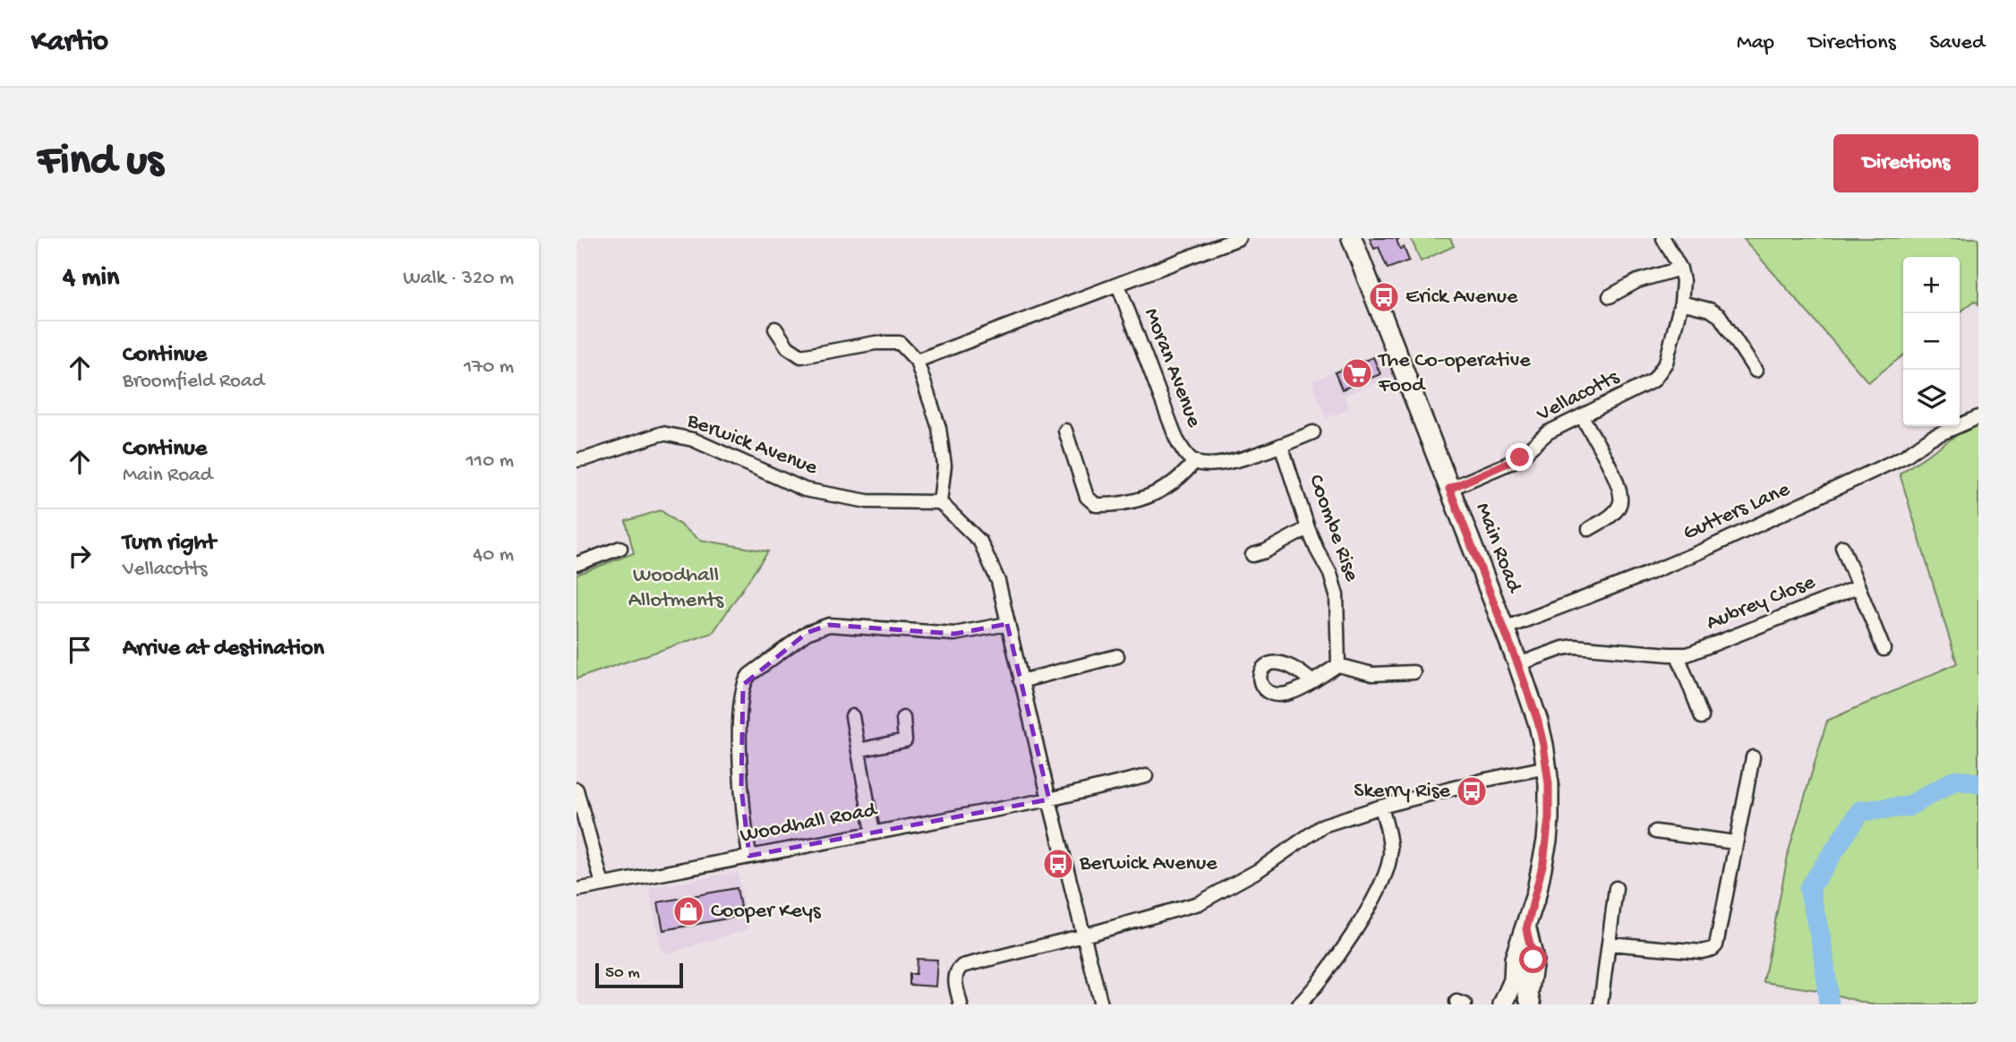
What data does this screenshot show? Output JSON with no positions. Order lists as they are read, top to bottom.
{
  "streets": {
    "main road": ["Main Road"],
    "street": [
      "Moran Avenue",
      "Vellacotts",
      "Berwick Avenue",
      "Gutters Lane",
      "Coombe Rise",
      "Aubrey Close",
      "Woodhall Road"
    ]
  },
  "crossings": [
    ["Vellacotts", "Main Road"],
    ["Gutters Lane", "Main Road"],
    ["Main Road", "Aubrey Close"]
  ],
  "parks": ["Woodhall Allotments"],
  "places": {
    "bus stop": ["Erick Avenue", "Skerry Rise", "Berwick Avenue"],
    "supermarket": ["The Co-operative Food"],
    "shop": ["Cooper Keys"]
  },
  "scale_bar": "50 m",
  "page": {
    "header": "Kartio",
    "nav": ["Map", "Directions", "Saved"],
    "buttons": "Directions",
    "title": "Find us",
    "heading": ["4 min", "Walk · 320 m"],
    "map_buttons": ["+", "−"],
    "list": [
      ["Continue", "Broomfield Road", "170 m"],
      ["Continue", "Main Road", "110 m"],
      ["Turn right", "Vellacotts", "40 m"],
      "Arrive at destination"
    ],
    "scale": "50 m"
  }
}
